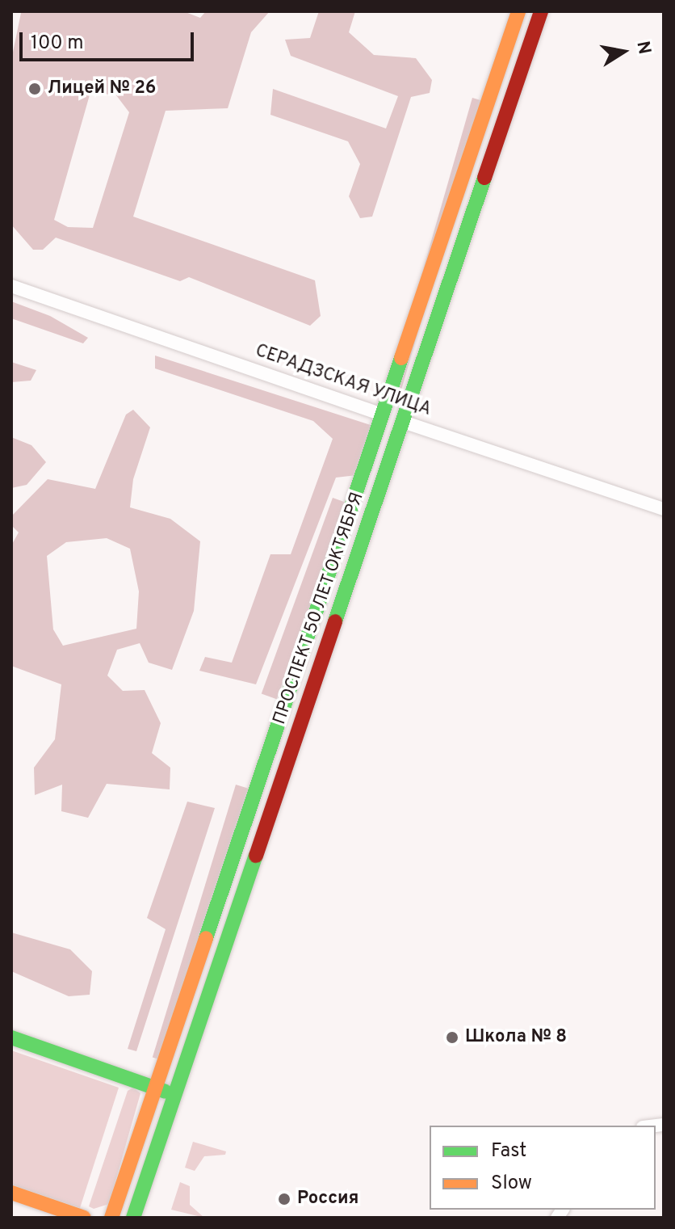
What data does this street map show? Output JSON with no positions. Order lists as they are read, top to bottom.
{
  "streets": {
    "main road": ["СЕРАДЗСКАЯ УЛИЦА", "ПРОСПЕКТ 50 ЛЕТ ОКТЯБРЯ"]
  },
  "crossings": [
    ["СЕРАДЗСКАЯ УЛИЦА", "ПРОСПЕКТ 50 ЛЕТ ОКТЯБРЯ"]
  ],
  "places": ["Лицей № 26", "Школа № 8", "Россия"],
  "legend": ["Fast", "Slow"],
  "scale_bar": "100 m",
  "north": "right"
}
